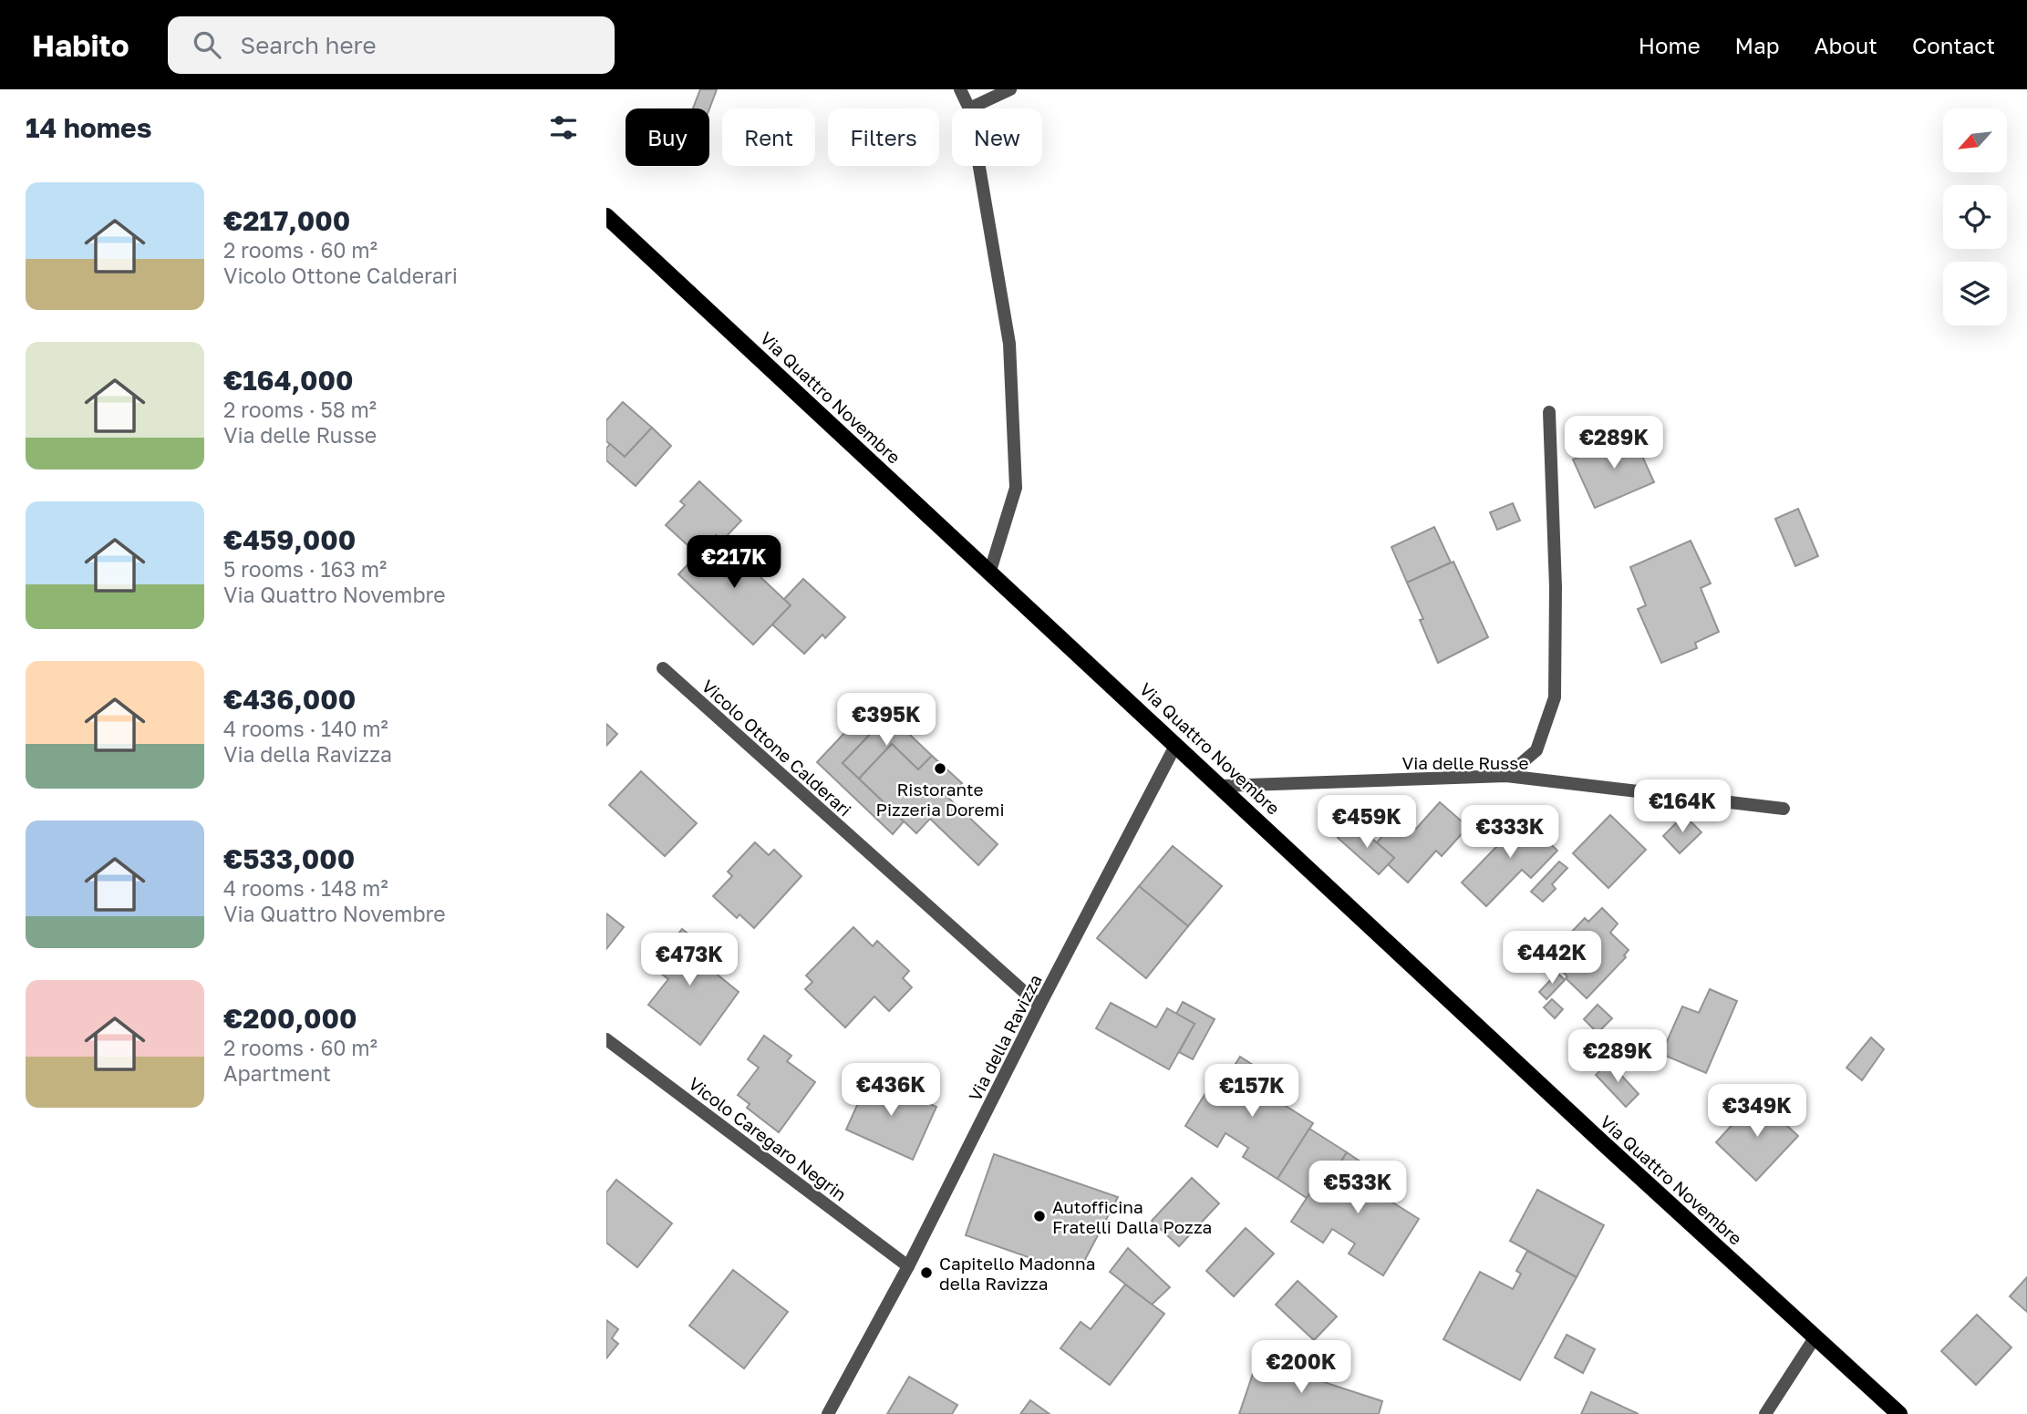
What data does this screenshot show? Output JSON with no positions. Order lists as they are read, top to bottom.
{
  "streets": {
    "main road": ["Via Quattro Novembre"],
    "street": [
      "Vicolo Ottone Calderari",
      "Via delle Russe",
      "Via della Ravizza",
      "Vicolo Caregaro Negrin"
    ]
  },
  "crossings": [
    ["Via Quattro Novembre", "Via delle Russe"],
    ["Via Quattro Novembre", "Via della Ravizza"],
    ["Vicolo Ottone Calderari", "Via della Ravizza"],
    ["Via della Ravizza", "Vicolo Caregaro Negrin"]
  ],
  "places": ["Ristorante Pizzeria Doremi", "Autofficina Fratelli Dalla Pozza", "Capitello Madonna della Ravizza"],
  "north": "bottom left",
  "page": {
    "header": "Habito",
    "search": "Search here",
    "nav": [
      "Home",
      "Map",
      "About",
      "Contact"
    ],
    "heading": "14 homes",
    "chip": [
      "Buy",
      "Rent",
      "Filters",
      "New"
    ],
    "list": [
      {
        "name": "€217,000",
        "note": "2 rooms · 60 m² · Vicolo Ottone Calderari"
      },
      {
        "name": "€164,000",
        "note": "2 rooms · 58 m² · Via delle Russe"
      },
      {
        "name": "€459,000",
        "note": "5 rooms · 163 m² · Via Quattro Novembre"
      },
      {
        "name": "€436,000",
        "note": "4 rooms · 140 m² · Via della Ravizza"
      },
      {
        "name": "€533,000",
        "note": "4 rooms · 148 m² · Via Quattro Novembre"
      },
      {
        "name": "€200,000",
        "note": "2 rooms · 60 m² · Apartment"
      }
    ],
    "price": [
      "€289K",
      "€217K",
      "€395K",
      "€164K",
      "€459K",
      "€333K",
      "€442K",
      "€473K",
      "€289K",
      "€436K",
      "€157K",
      "€349K",
      "€533K",
      "€200K"
    ]
  }
}
